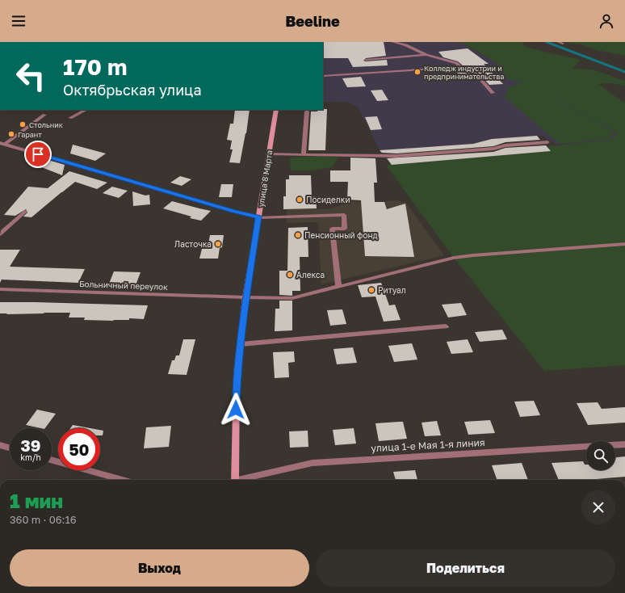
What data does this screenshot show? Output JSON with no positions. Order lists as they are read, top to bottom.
{
  "streets": {
    "main road": ["улица 8 Марта"],
    "street": ["Больничный переулок", "улица 1-е Мая 1-я линия"]
  },
  "crossings": [
    ["улица 8 Марта", "Больничный переулок"]
  ],
  "places": [
    "Колледж индустрии и предпринимательства",
    "Стольник",
    "Гарант",
    "Посиделки",
    "Пенсионный фонд",
    "Ласточка",
    "Алекса",
    "Ритуал"
  ],
  "page": {
    "header": "Beeline",
    "turn": ["170 m", "Октябрьская улица"],
    "speed": "39 km/h",
    "limit": "50",
    "heading": ["1 мин", "360 m · 06:16"],
    "buttons": ["Выход", "Поделиться"]
  }
}
